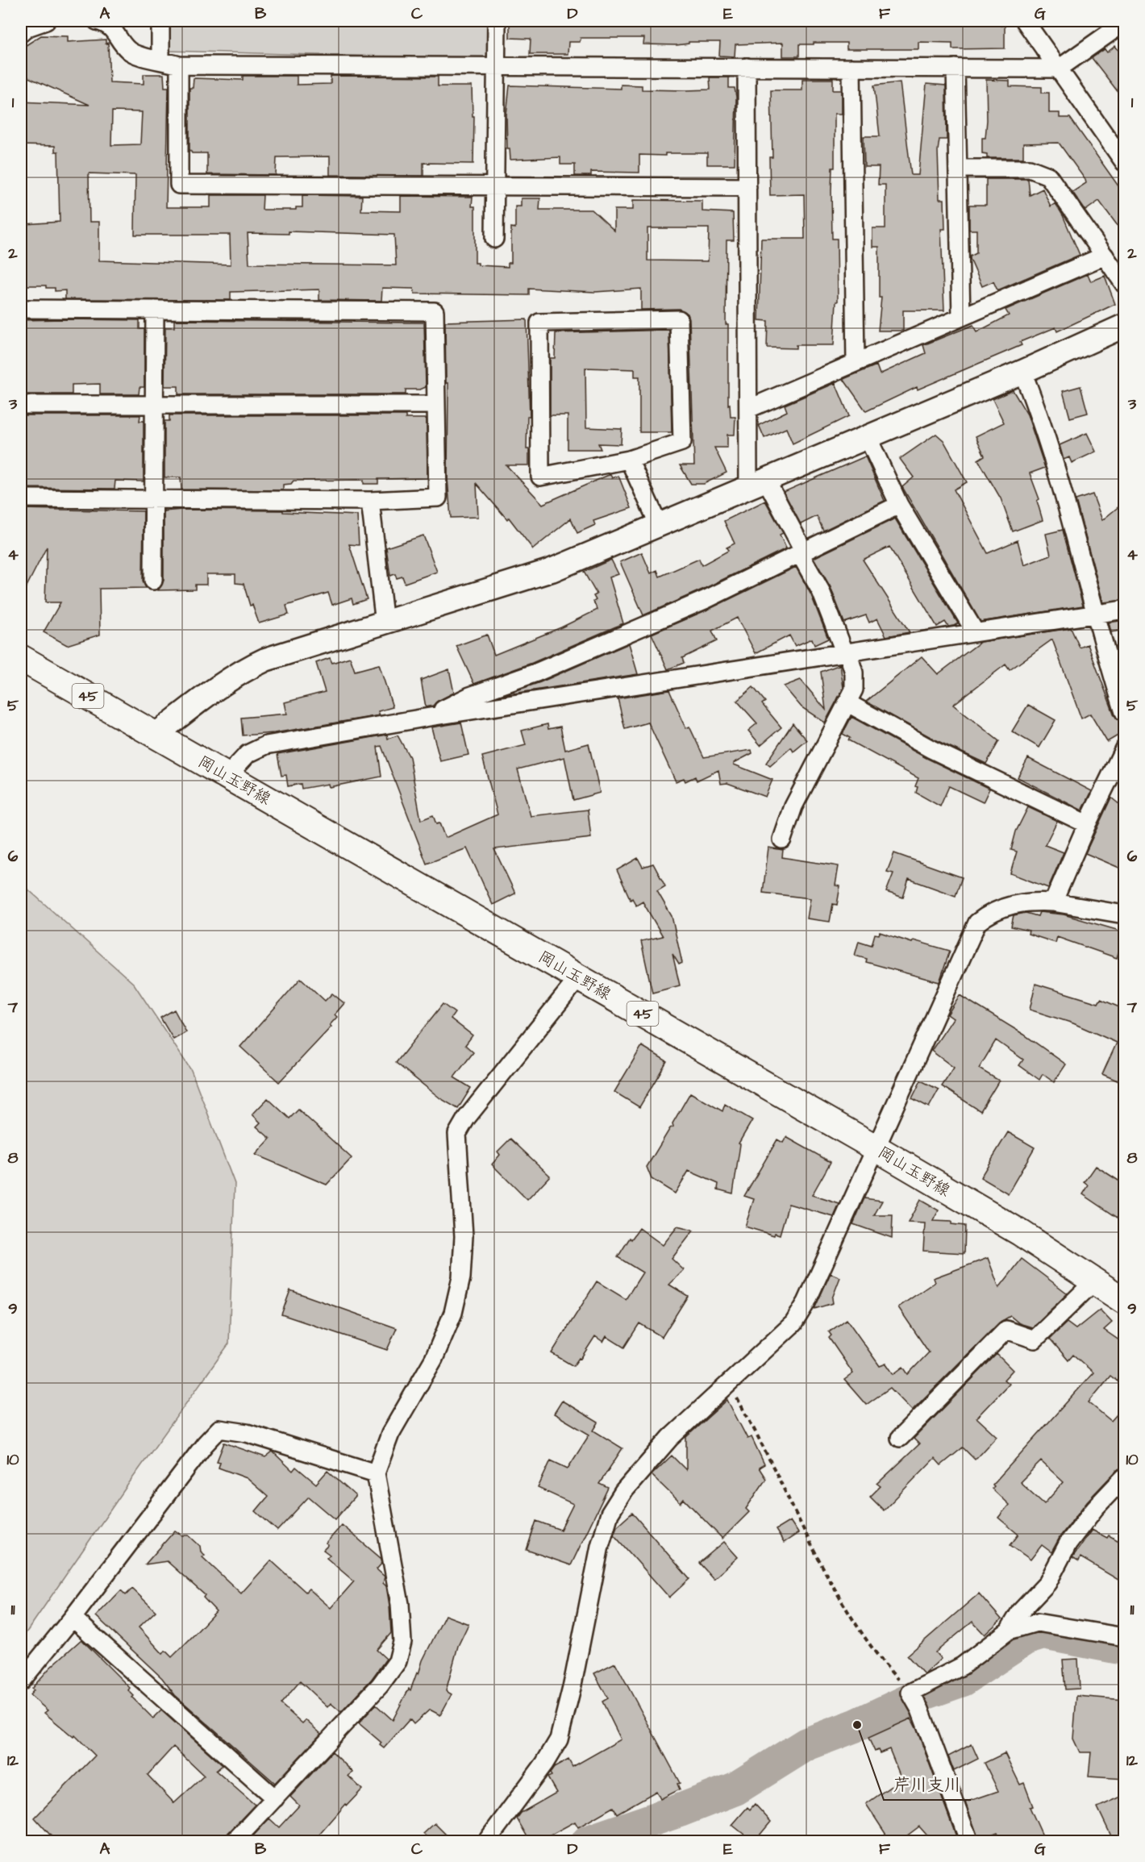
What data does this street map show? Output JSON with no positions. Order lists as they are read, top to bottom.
{
  "streets": {
    "main road": ["45", "岡山玉野線"]
  },
  "places": ["芹川支川"],
  "grid": {
    "columns": [
      "A",
      "B",
      "C",
      "D",
      "E",
      "F",
      "G"
    ],
    "rows": [
      "1",
      "2",
      "3",
      "4",
      "5",
      "6",
      "7",
      "8",
      "9",
      "10",
      "11",
      "12"
    ]
  }
}
